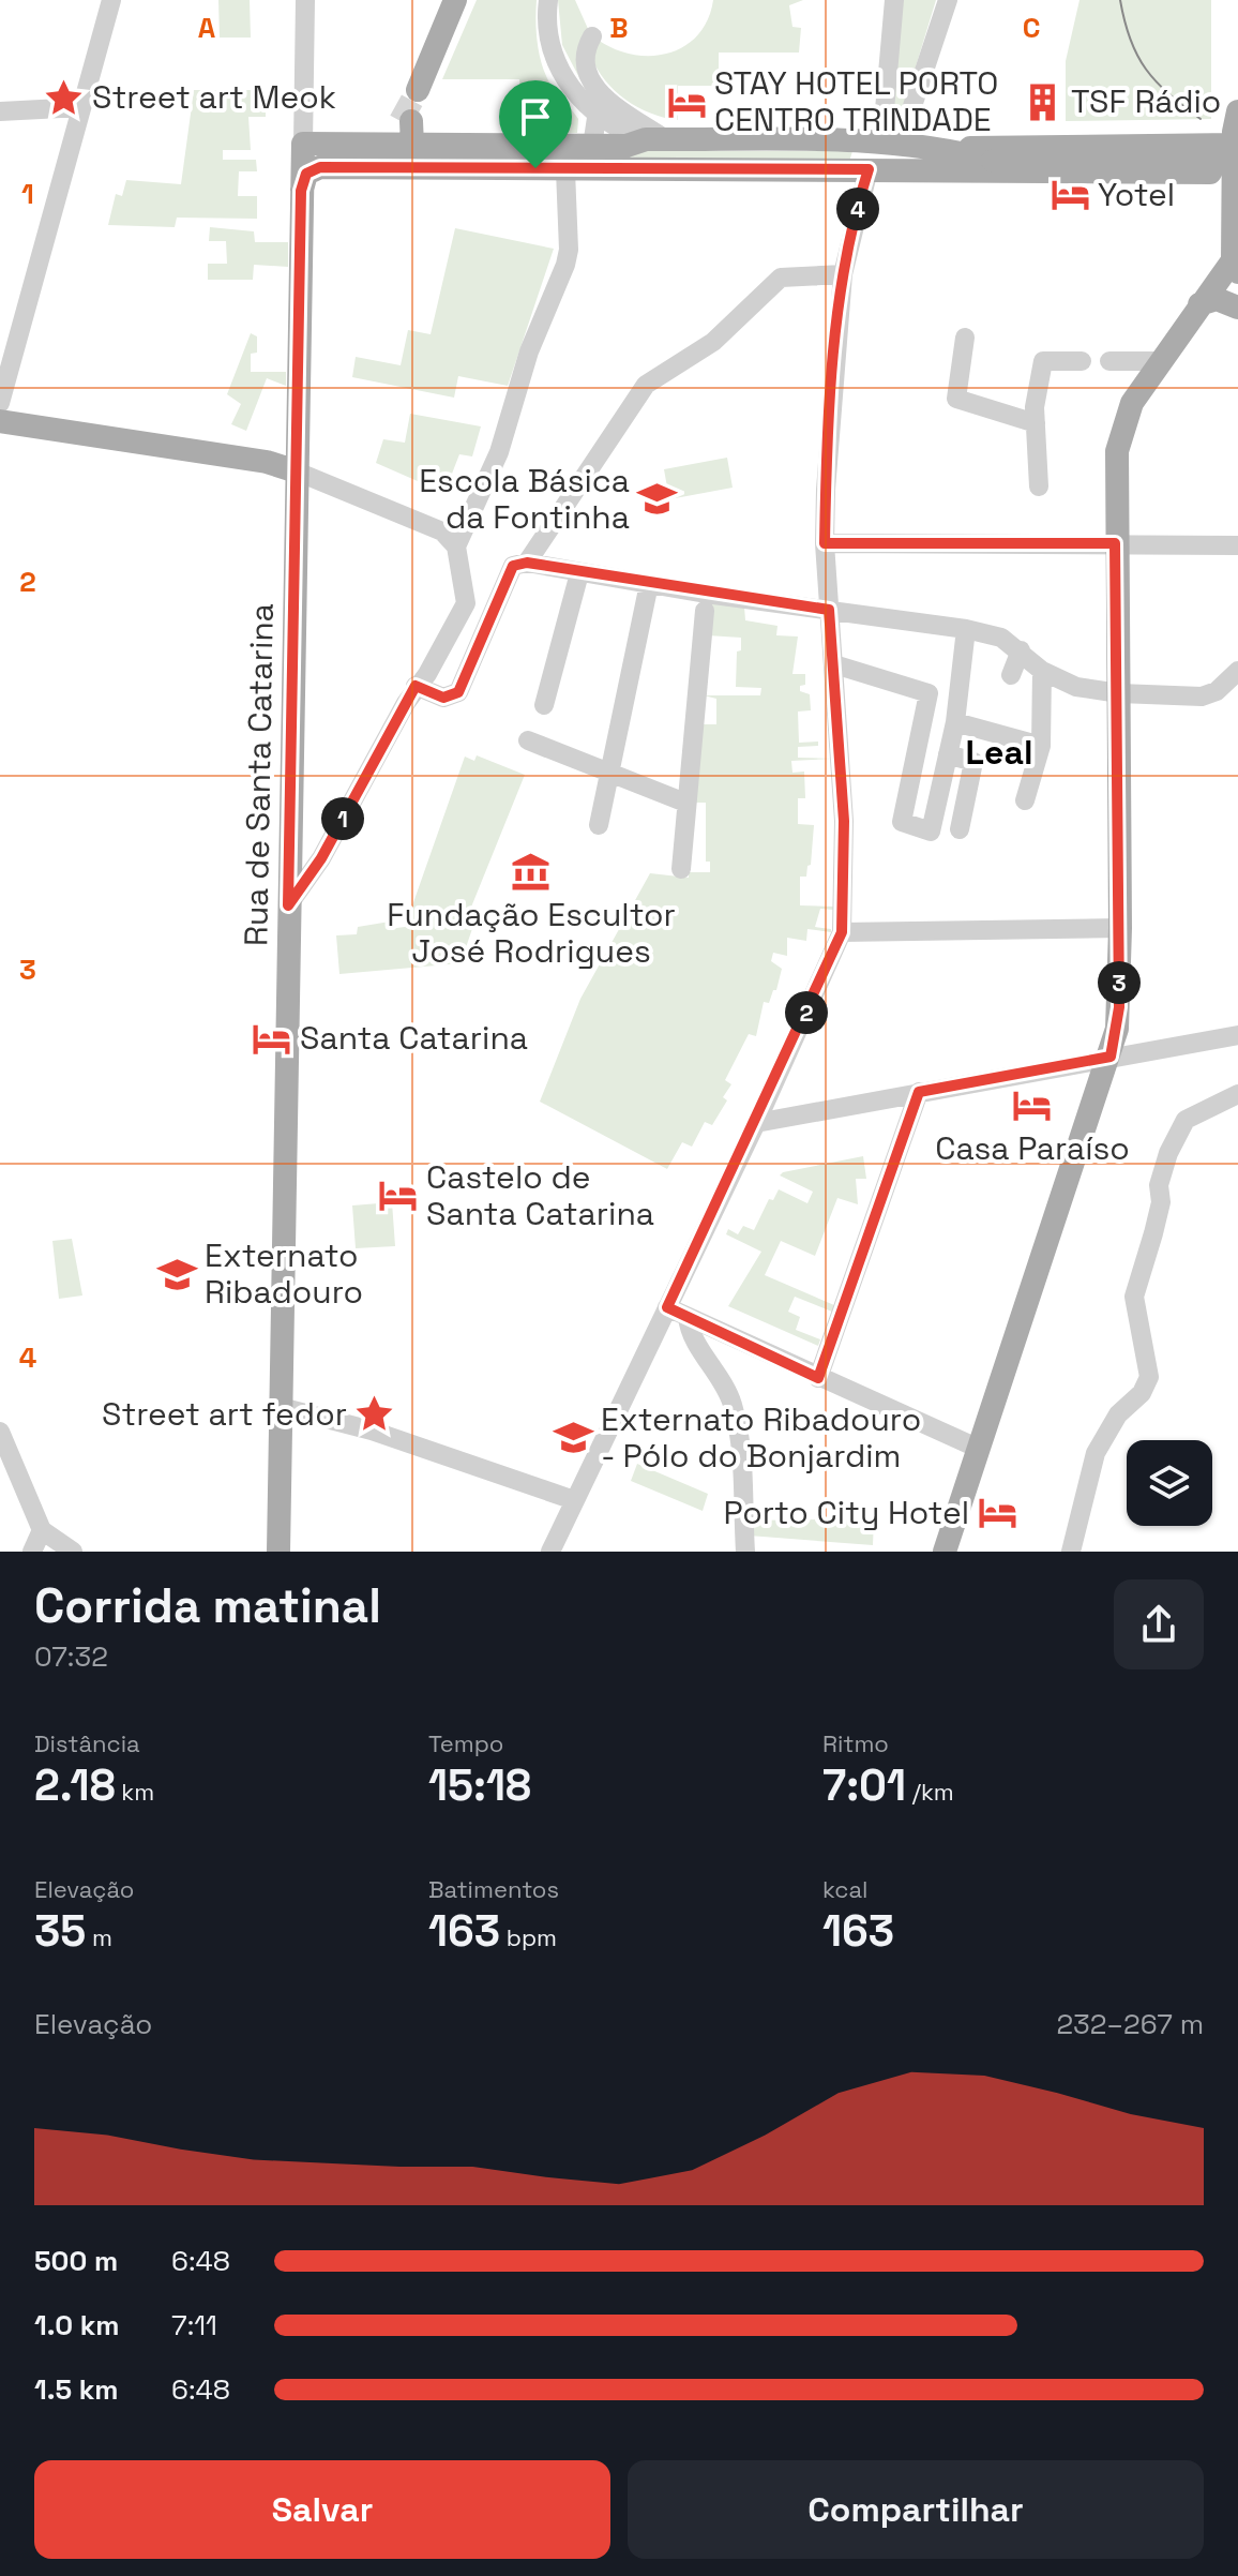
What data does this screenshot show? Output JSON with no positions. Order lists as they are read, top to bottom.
{
  "streets": {
    "main road": ["Rua de Santa Catarina"]
  },
  "districts": ["Leal"],
  "places": {
    "place": ["Street art Meok", "Street art fedor"],
    "hotel": [
      "STAY HOTEL PORTO CENTRO TRINDADE",
      "Yotel",
      "Santa Catarina",
      "Casa Paraíso",
      "Castelo de Santa Catarina",
      "Porto City Hotel"
    ],
    "building": ["TSF Rádio"],
    "school or university": ["Escola Básica da Fontinha", "Externato Ribadouro", "Externato Ribadouro - Pólo do Bonjardim"],
    "museum": ["Fundação Escultor José Rodrigues"]
  },
  "page": {
    "pins": [
      "4",
      "1",
      "3",
      "2"
    ],
    "heading": ["Corrida matinal", "07:32"],
    "stats": [
      ["Distância", "2.18 km"],
      ["Tempo", "15:18"],
      ["Ritmo", "7:01 /km"],
      ["Elevação", "35 m"],
      ["Batimentos", "163 bpm"],
      ["kcal", "163"]
    ],
    "chart": ["Elevação", "232–267 m"],
    "list": [
      {
        "name": "500 m",
        "note": "6:48"
      },
      {
        "name": "1.0 km",
        "note": "7:11"
      },
      {
        "name": "1.5 km",
        "note": "6:48"
      }
    ],
    "buttons": ["Salvar", "Compartilhar"]
  },
  "grid": {
    "columns": ["A", "B", "C"],
    "rows": [
      "1",
      "2",
      "3",
      "4"
    ]
  }
}
